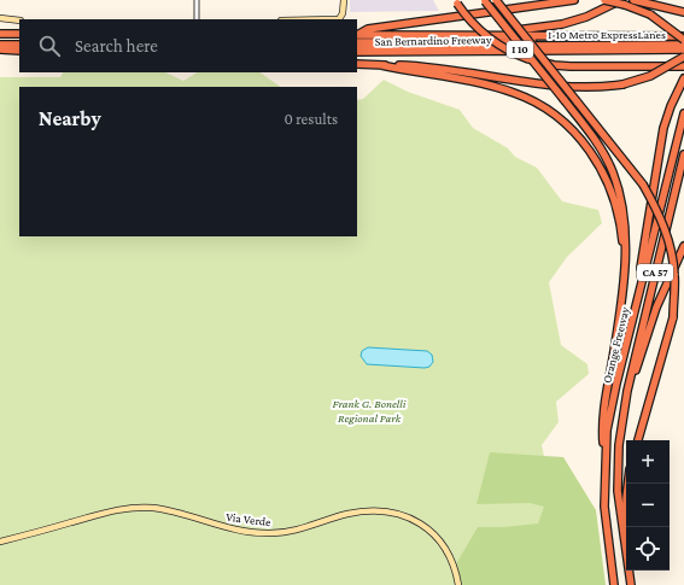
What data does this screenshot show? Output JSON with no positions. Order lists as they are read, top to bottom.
{
  "streets": {
    "highway": [
      "I-10 Metro ExpressLanes",
      "San Bernardino Freeway",
      "I 10",
      "CA 57",
      "Orange Freeway"
    ],
    "main road": ["Via Verde"]
  },
  "crossings": [
    ["I-10 Metro ExpressLanes", "San Bernardino Freeway"]
  ],
  "parks": ["Frank G. Bonelli Regional Park"],
  "page": {
    "search": "Search here",
    "heading": ["Nearby", "0 results"],
    "map_buttons": ["+", "−"]
  }
}
